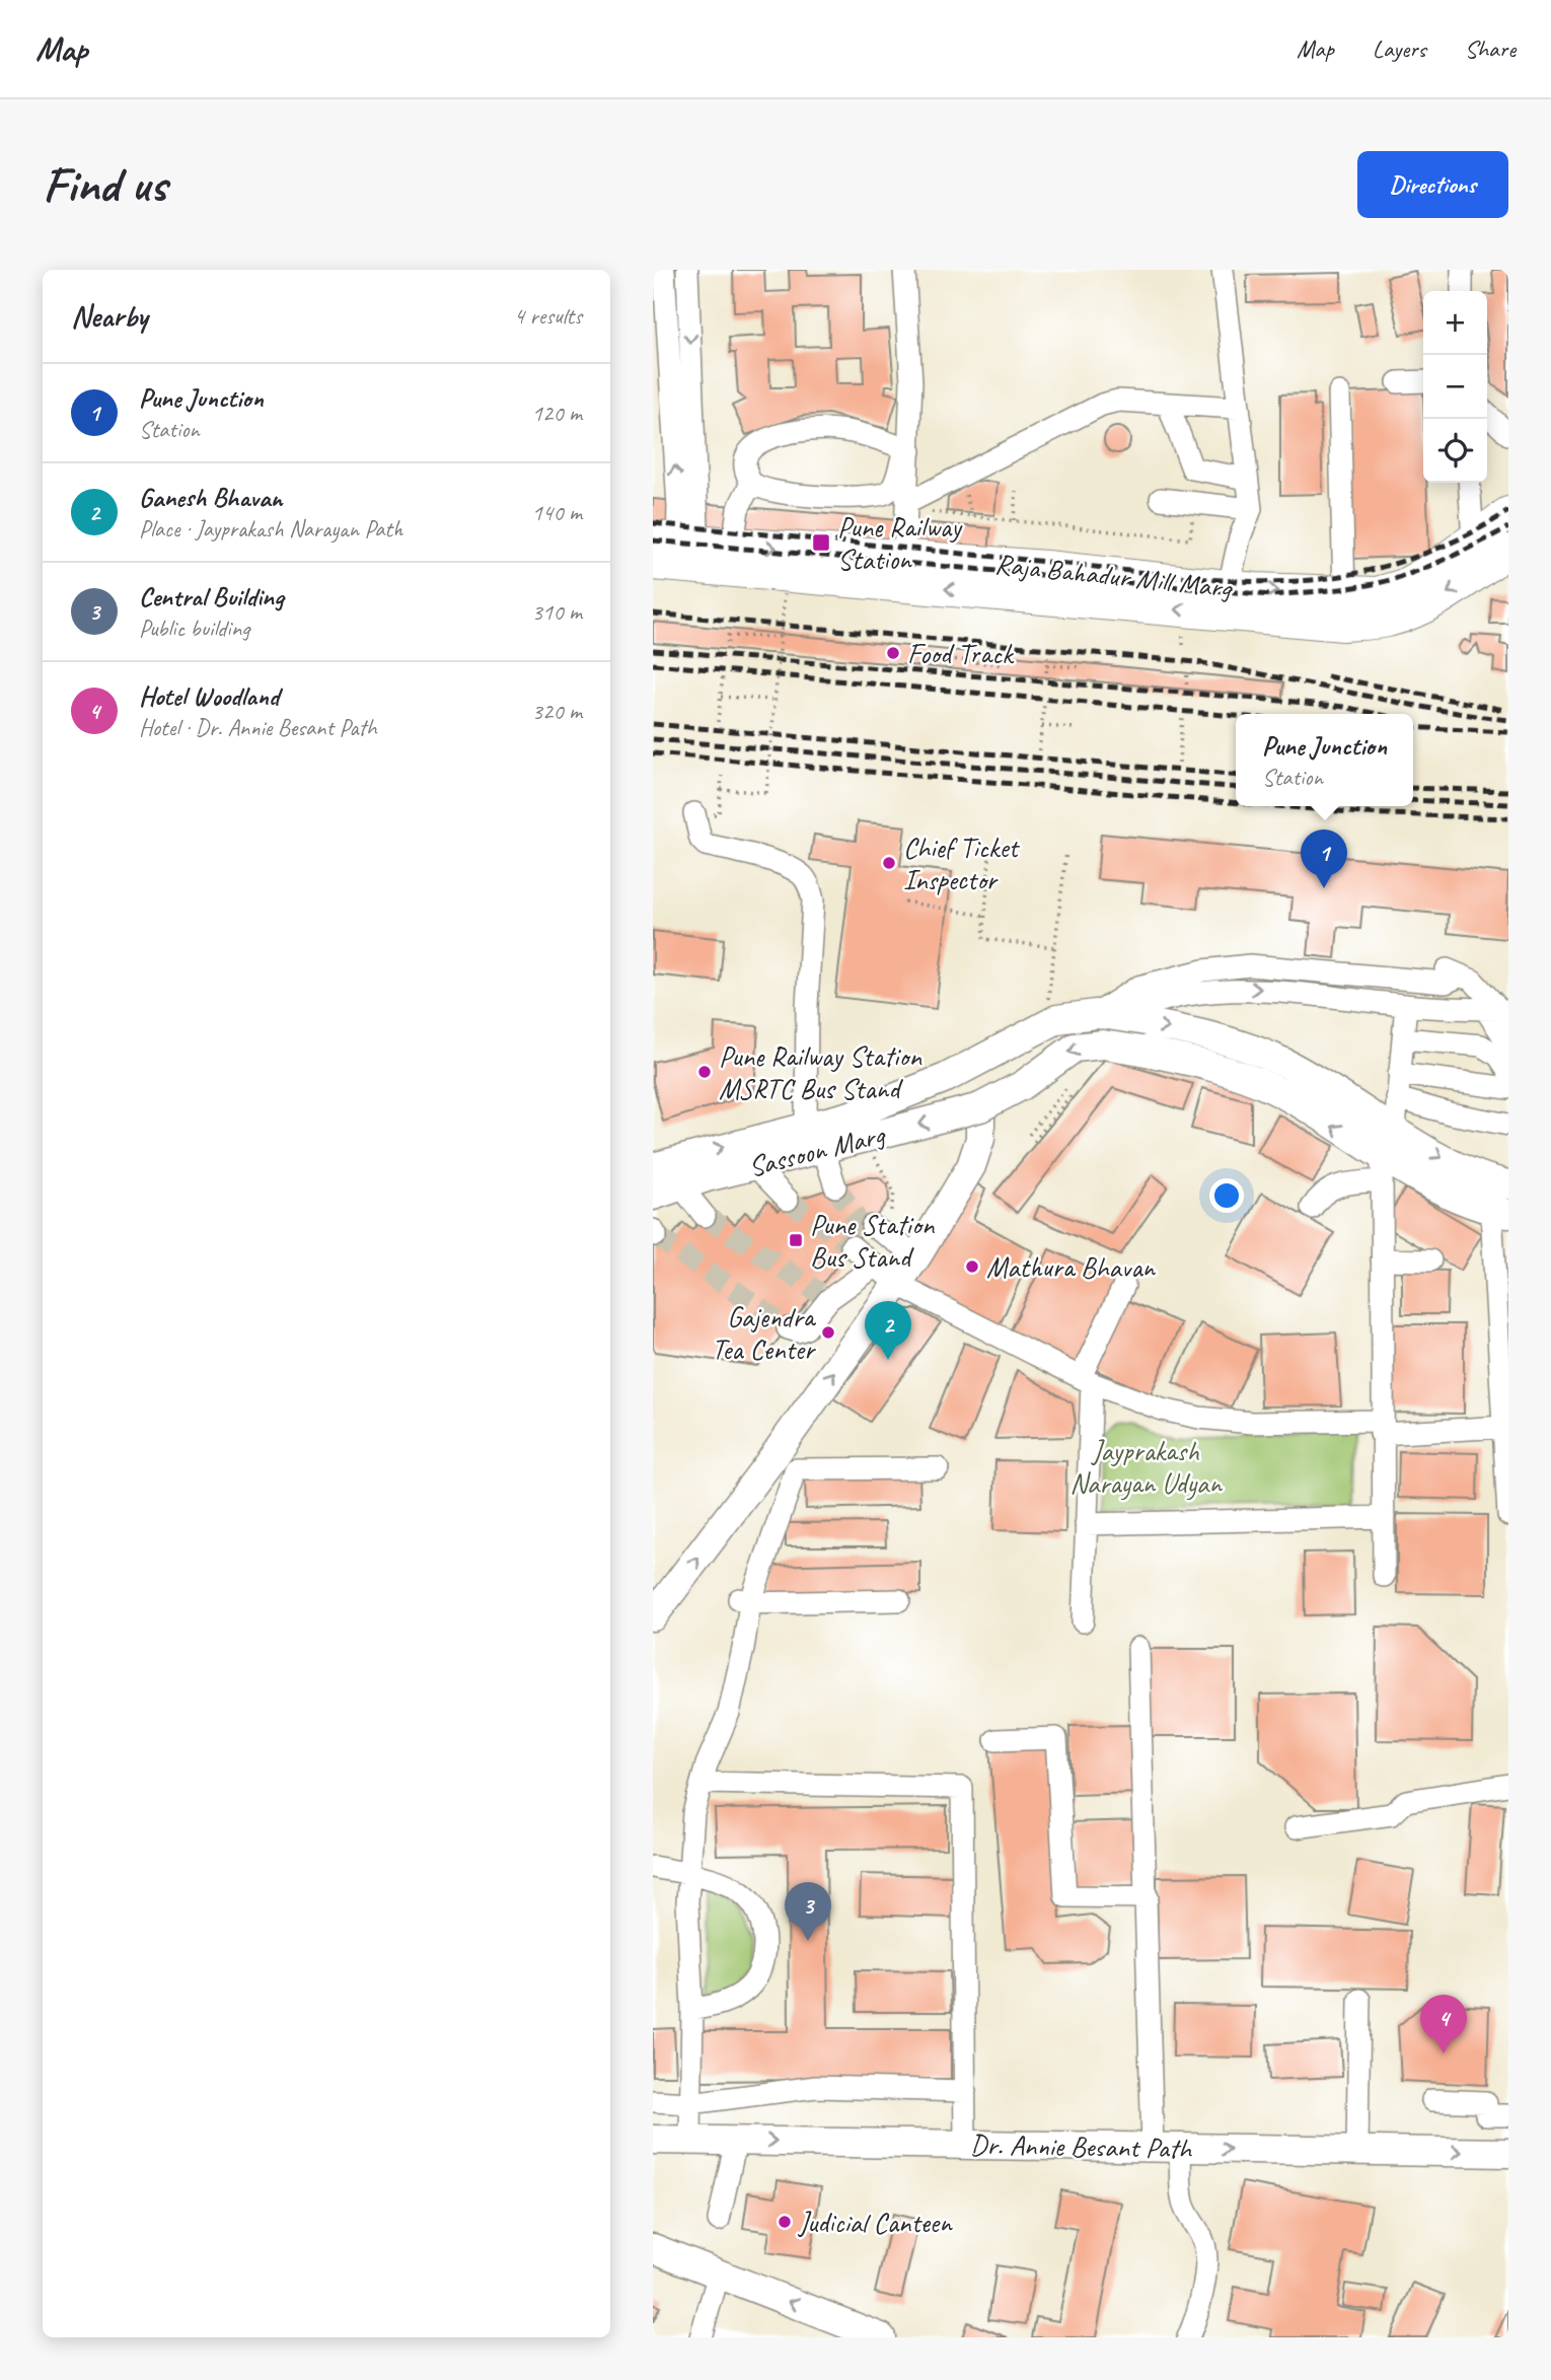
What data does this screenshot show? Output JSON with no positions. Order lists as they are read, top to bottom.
{
  "streets": {
    "highway": ["Raja Bahadur Mill Marg"],
    "main road": ["Sassoon Marg", "Dr. Annie Besant Path"]
  },
  "one_way": ["Dr. Annie Besant Path"],
  "parks": ["Jayprakash Narayan Udyan"],
  "places": {
    "transit": ["Pune Railway Station", "Pune Station Bus Stand"],
    "other": [
      "Food Track",
      "Chief Ticket Inspector",
      "Pune Railway Station MSRTC Bus Stand",
      "Mathura Bhavan",
      "Gajendra Tea Center",
      "Judicial Canteen"
    ]
  },
  "page": {
    "header": "Map",
    "nav": ["Map", "Layers", "Share"],
    "buttons": "Directions",
    "title": "Find us",
    "heading": ["Nearby", "4 results"],
    "map_buttons": ["+", "−"],
    "list": [
      {
        "mark": "1",
        "name": "Pune Junction",
        "note": "Station",
        "value": "120 m"
      },
      {
        "mark": "2",
        "name": "Ganesh Bhavan",
        "note": "Place · Jayprakash Narayan Path",
        "value": "140 m"
      },
      {
        "mark": "3",
        "name": "Central Building",
        "note": "Public building",
        "value": "310 m"
      },
      {
        "mark": "4",
        "name": "Hotel Woodland",
        "note": "Hotel · Dr. Annie Besant Path",
        "value": "320 m"
      }
    ],
    "popup": ["Pune Junction", "Station"],
    "pins": [
      "1",
      "2",
      "3",
      "4"
    ]
  }
}
